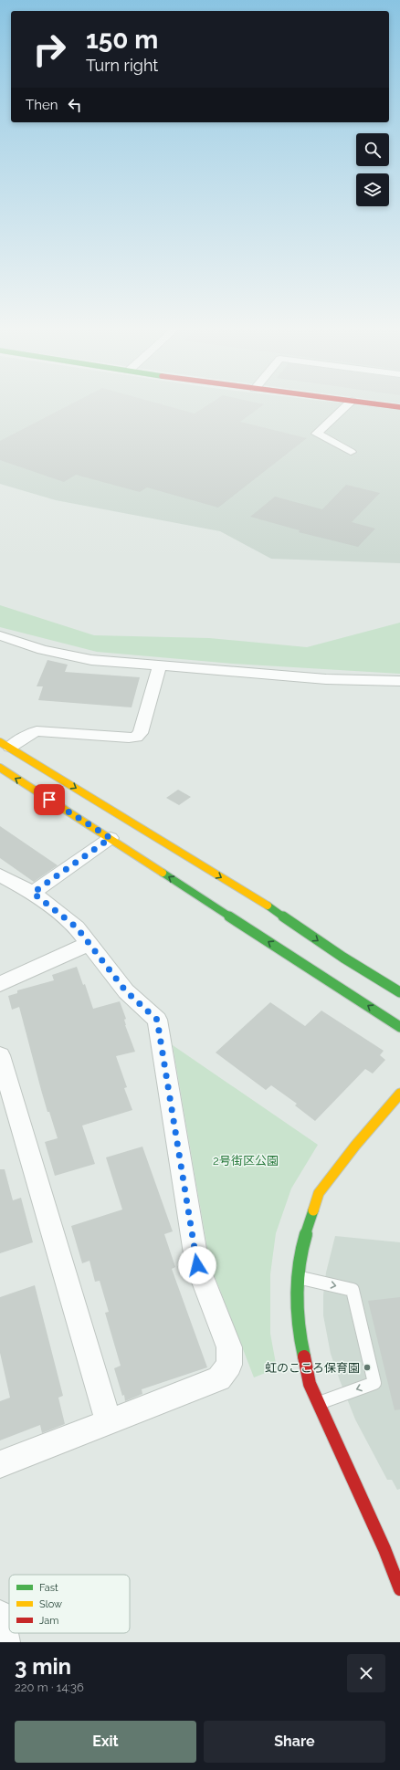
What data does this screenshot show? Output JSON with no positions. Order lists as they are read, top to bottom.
{
  "parks": ["2号街区公園"],
  "places": ["虹のこころ保育園"],
  "legend": ["Fast", "Slow", "Jam"],
  "page": {
    "turn": ["150 m", "Turn right"],
    "then": "Then",
    "heading": ["3 min", "220 m · 14:36"],
    "buttons": ["Exit", "Share"]
  }
}
